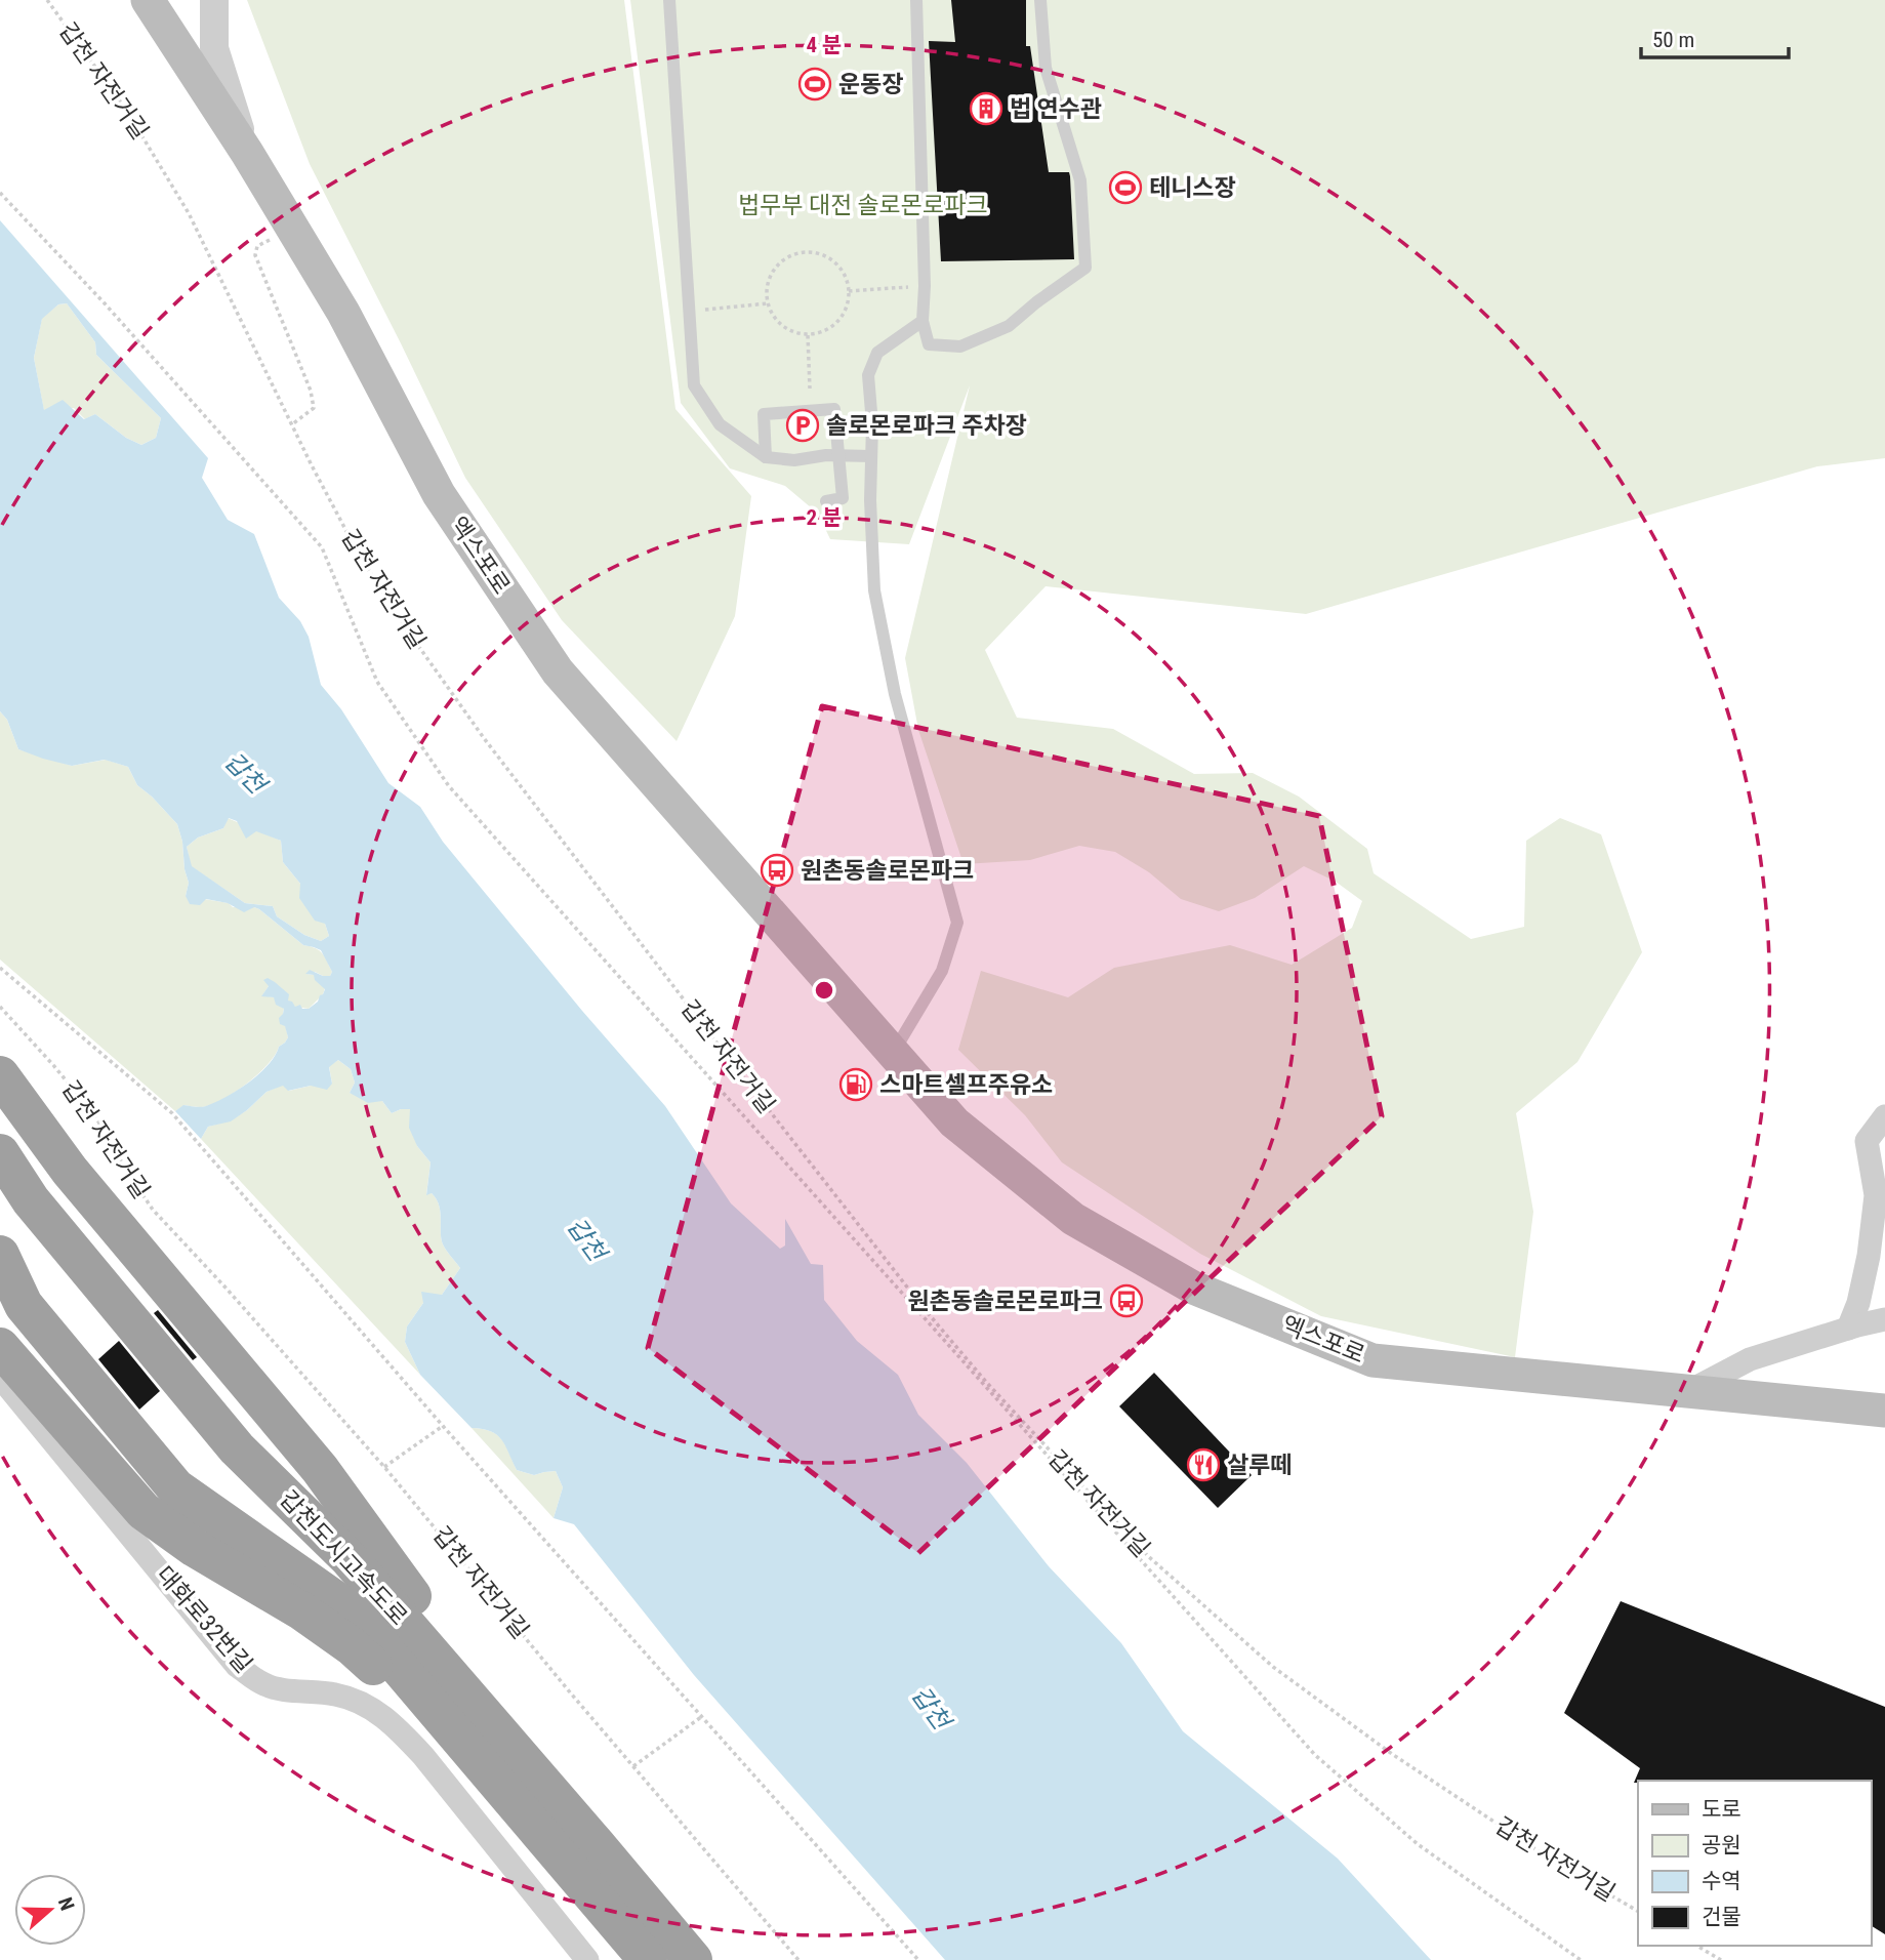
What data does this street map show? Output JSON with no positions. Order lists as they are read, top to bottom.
{
  "streets": {
    "highway": ["갑천도시고속도로"],
    "main road": ["엑스포로"],
    "street": ["대화로32번길"],
    "path": ["갑천 자전거길"]
  },
  "water": ["갑천"],
  "parks": ["법무부 대전 솔로몬로파크"],
  "places": {
    "sports": ["운동장", "테니스장"],
    "building": ["법 연수관"],
    "parking": ["솔로몬로파크 주차장"],
    "bus stop": ["원촌동솔로몬파크", "원촌동솔로몬로파크"],
    "fuel station": ["스마트셀프주유소"],
    "restaurant": ["살루떼"]
  },
  "legend": [
    "도로",
    "공원",
    "수역",
    "건물"
  ],
  "scale_bar": "50 m",
  "north": "right",
  "rings": ["4 분", "2 분"]
}
